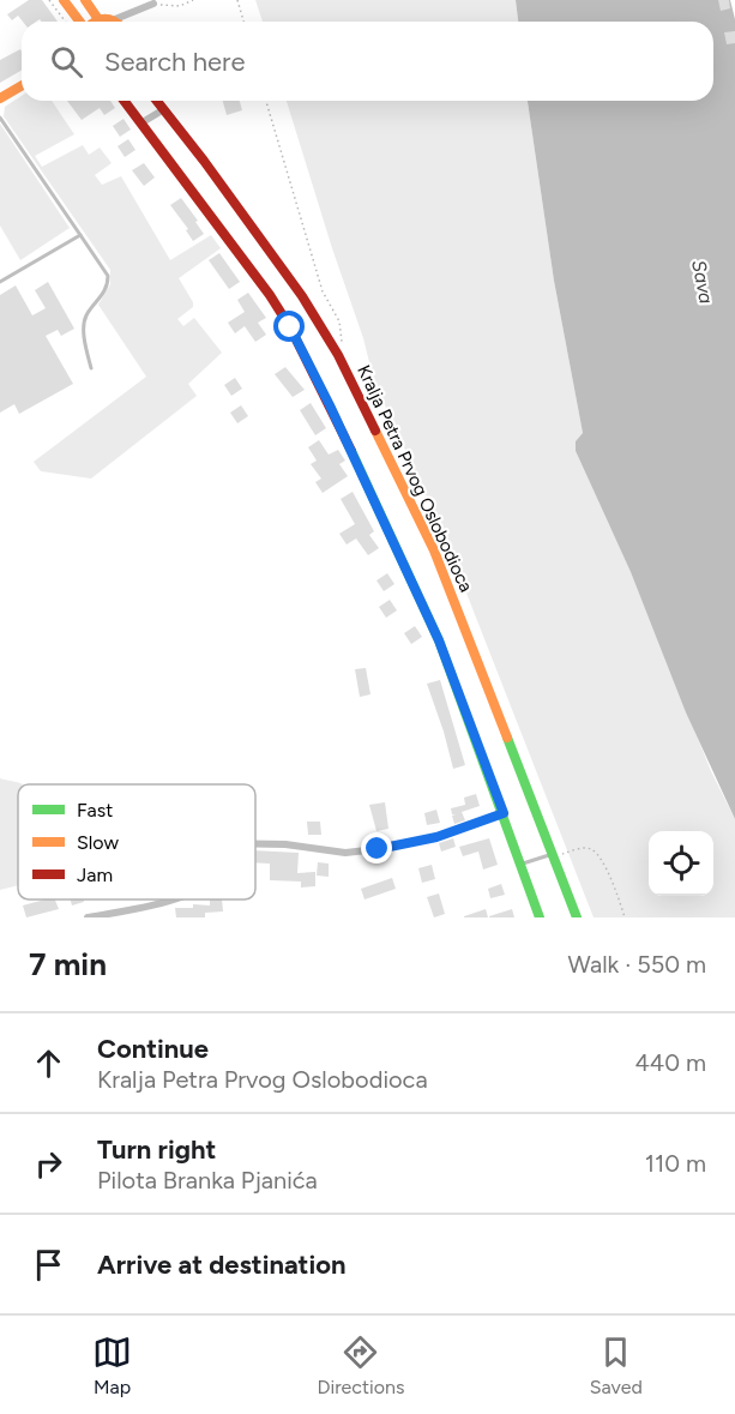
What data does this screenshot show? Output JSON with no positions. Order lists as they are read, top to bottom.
{
  "streets": {
    "main road": ["Kralja Petra Prvog Oslobodioca"]
  },
  "water": ["Sava"],
  "legend": ["Fast", "Slow", "Jam"],
  "page": {
    "search": "Search here",
    "heading": ["7 min", "Walk · 550 m"],
    "list": [
      ["Continue", "Kralja Petra Prvog Oslobodioca", "440 m"],
      ["Turn right", "Pilota Branka Pjanića", "110 m"],
      "Arrive at destination"
    ],
    "nav": ["Map", "Directions", "Saved"]
  }
}
